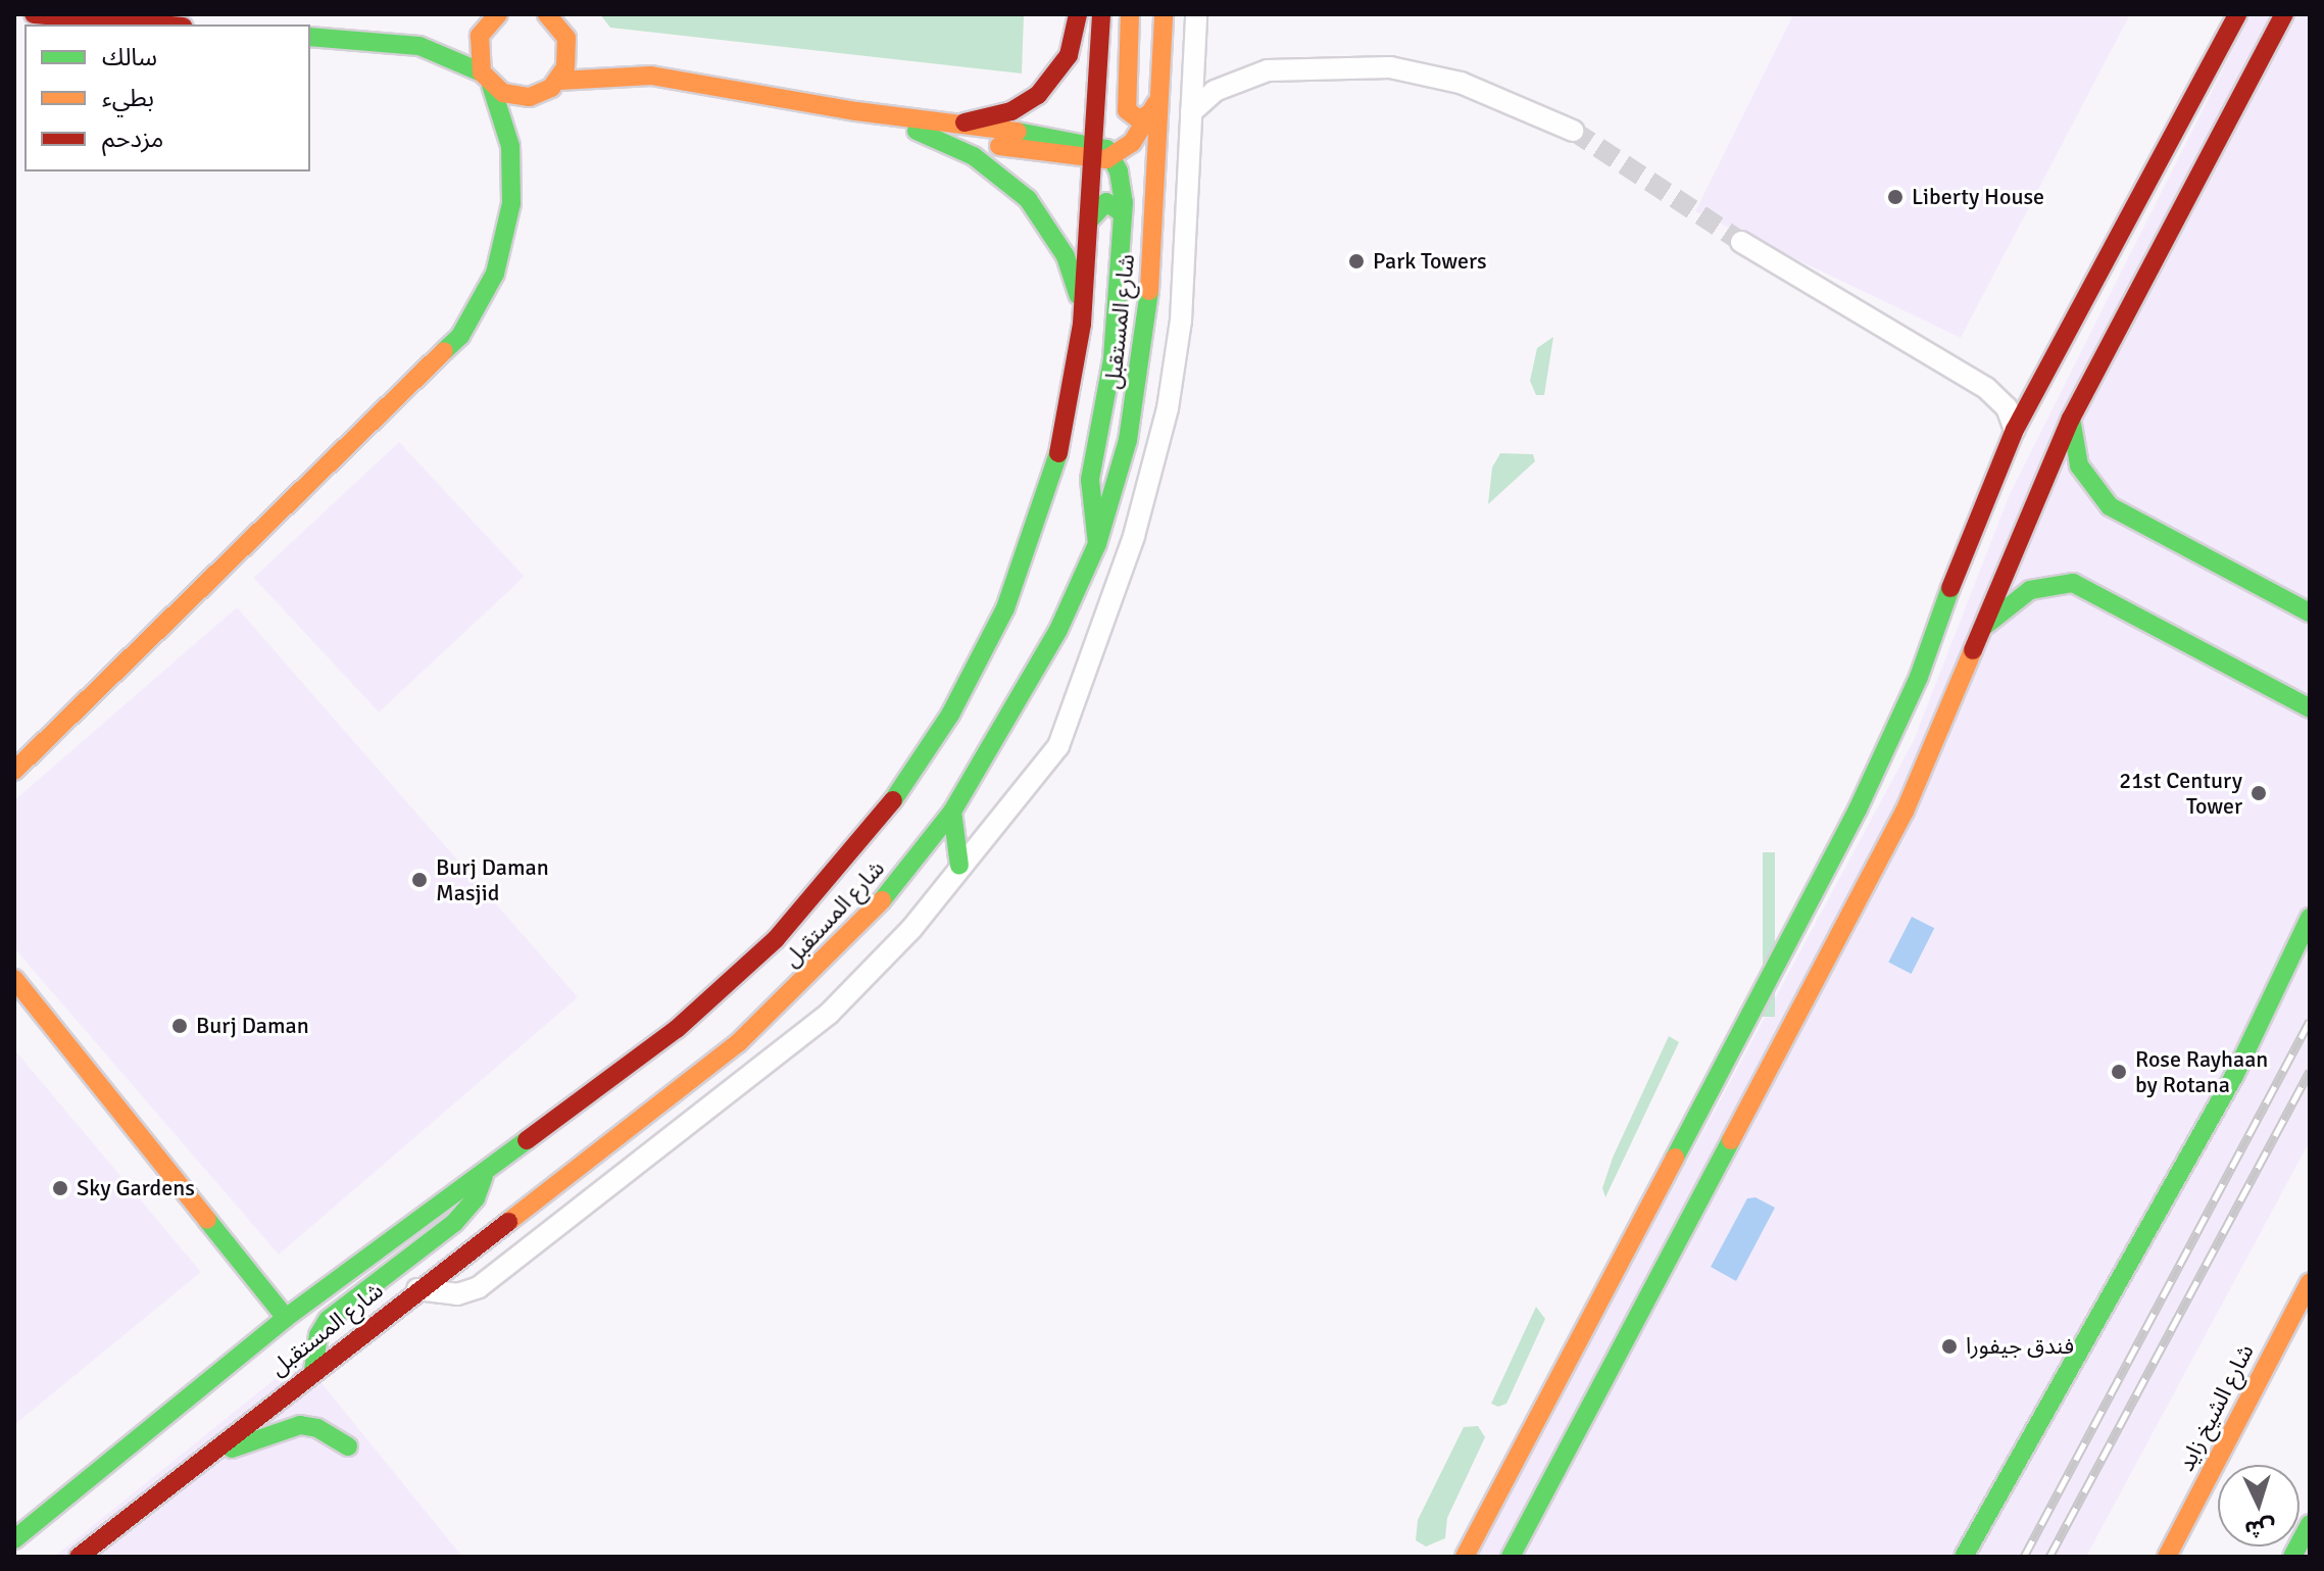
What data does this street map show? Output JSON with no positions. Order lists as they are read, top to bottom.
{
  "streets": {
    "main road": ["شارع المستقبل", "شارع الشيخ زايد"]
  },
  "places": [
    "Liberty House",
    "Park Towers",
    "21st Century Tower",
    "Burj Daman Masjid",
    "Burj Daman",
    "Rose Rayhaan by Rotana",
    "Sky Gardens",
    "فندق جيفورا"
  ],
  "legend": ["سالك", "بطيء", "مزدحم"],
  "north": "bottom"
}
